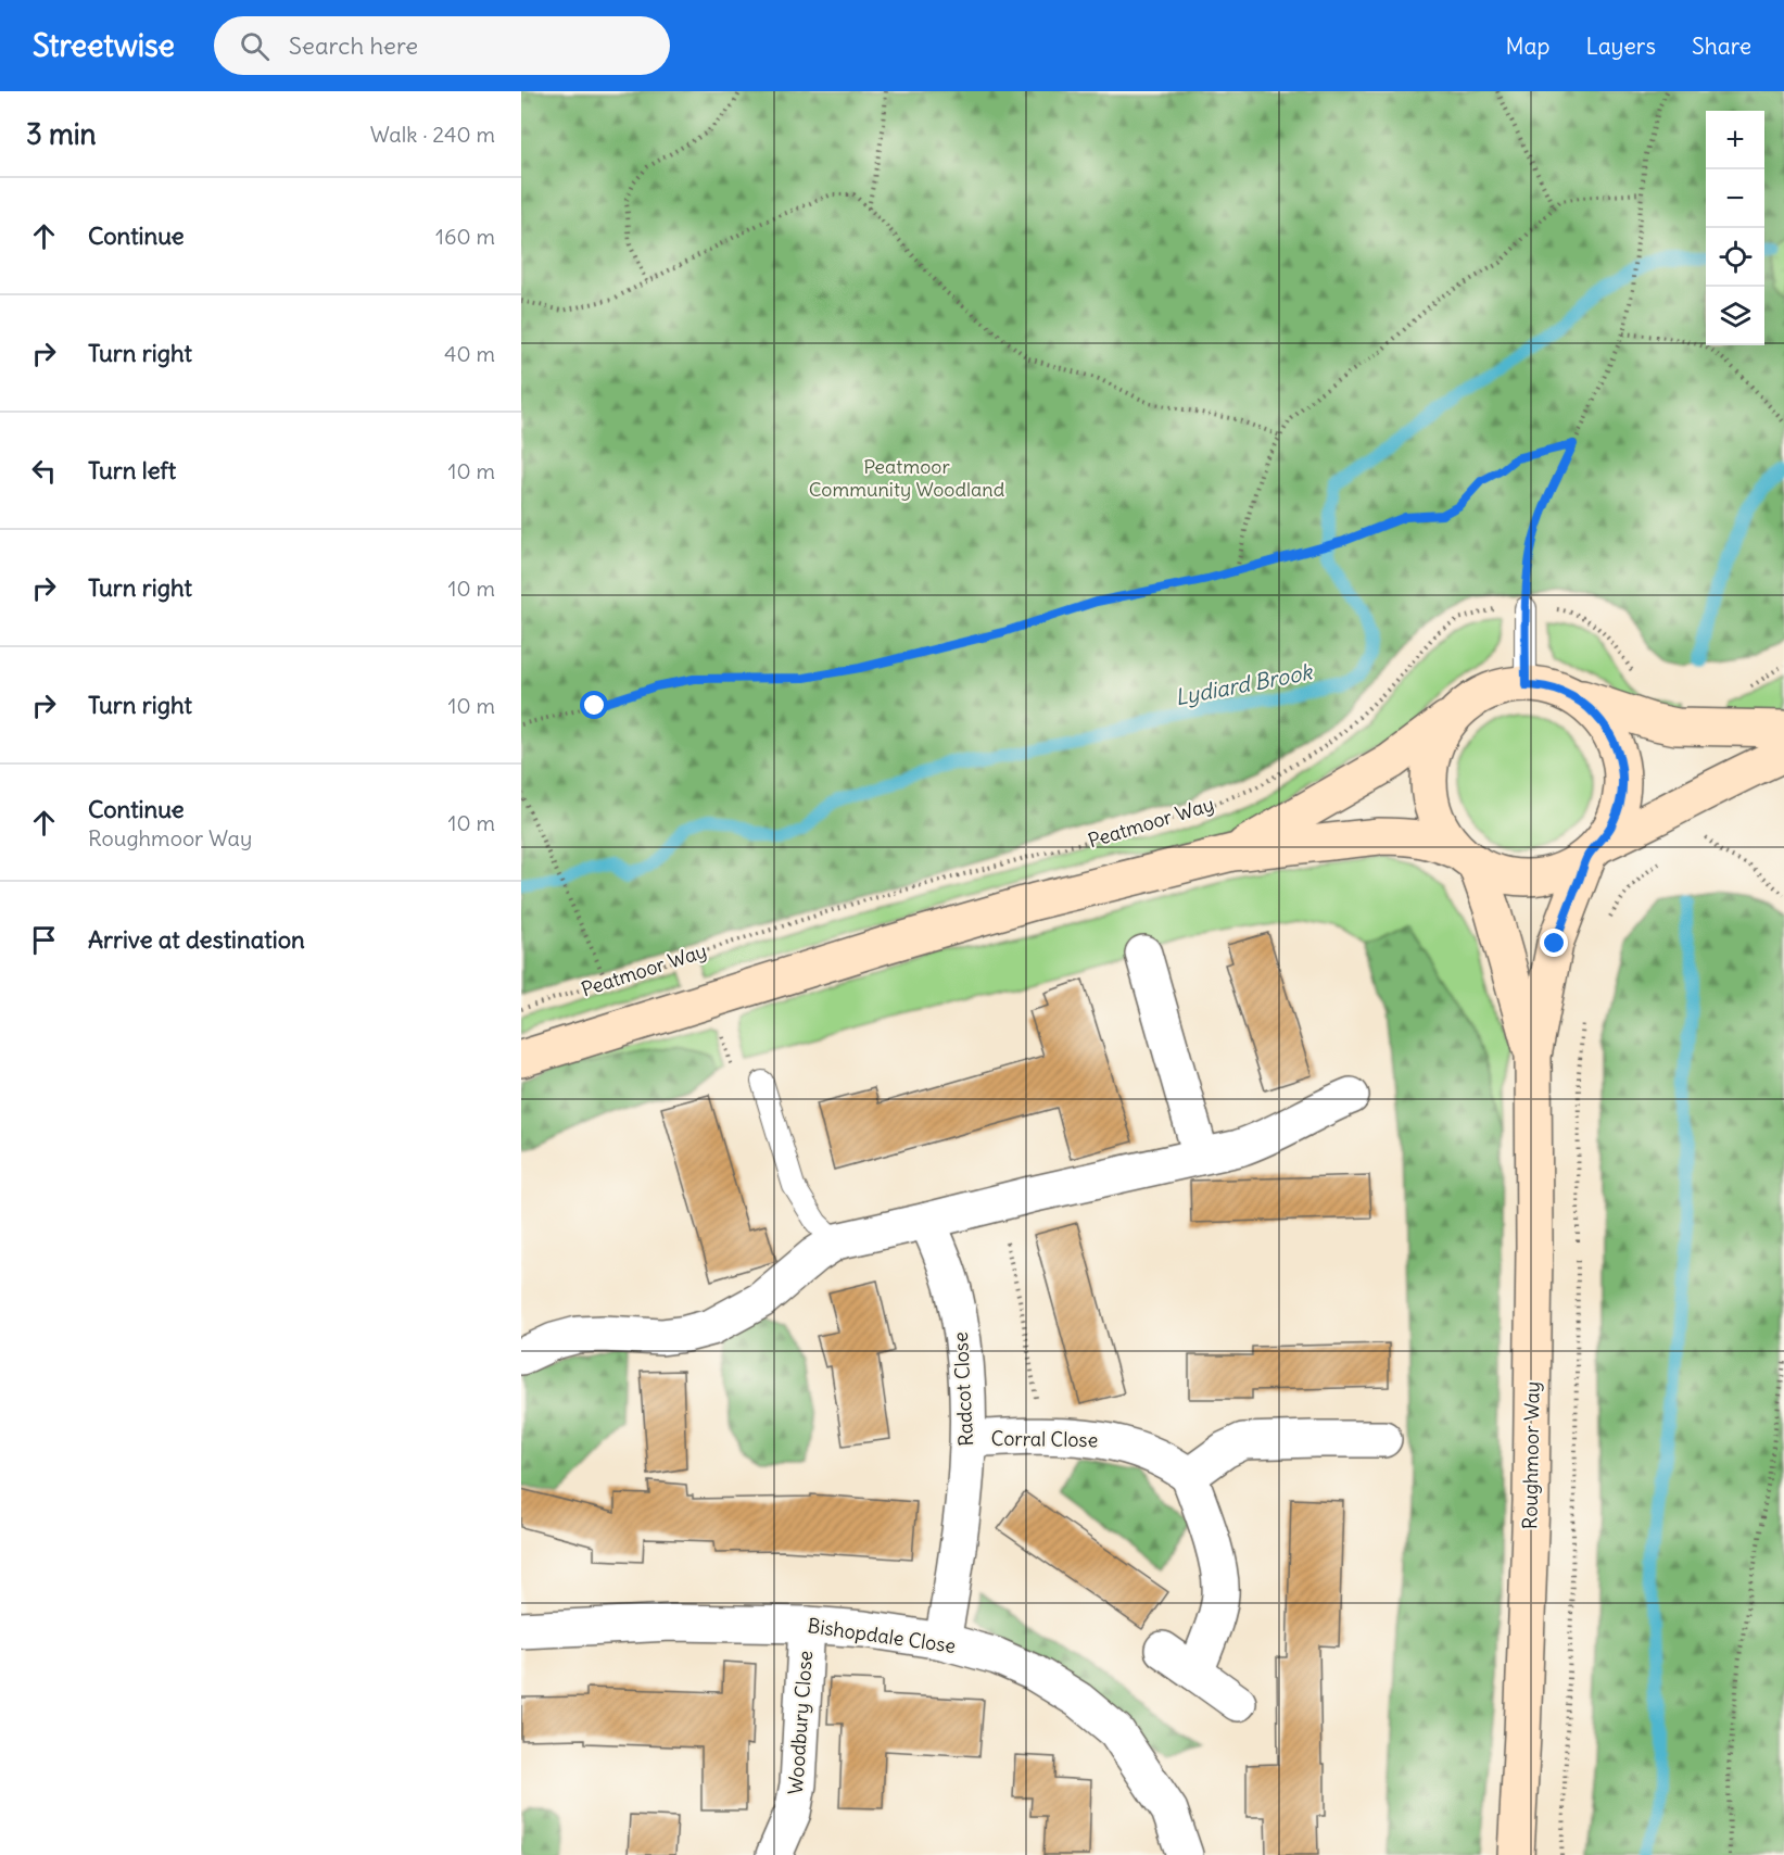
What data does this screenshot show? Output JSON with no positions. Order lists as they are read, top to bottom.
{
  "streets": {
    "main road": ["Roughmoor Way"],
    "street": [
      "Radcot Close",
      "Corral Close",
      "Bishopdale Close",
      "Woodbury Close"
    ],
    "path": ["Peatmoor Way"]
  },
  "crossings": [
    ["Radcot Close", "Corral Close"],
    ["Radcot Close", "Bishopdale Close"],
    ["Bishopdale Close", "Woodbury Close"]
  ],
  "water": ["Lydiard Brook"],
  "parks": ["Peatmoor Community Woodland"],
  "page": {
    "header": "Streetwise",
    "search": "Search here",
    "nav": ["Map", "Layers", "Share"],
    "heading": ["3 min", "Walk · 240 m"],
    "map_buttons": ["+", "−"],
    "list": [
      ["Continue", "160 m"],
      ["Turn right", "40 m"],
      ["Turn left", "10 m"],
      ["Turn right", "10 m"],
      ["Turn right", "10 m"],
      ["Continue", "Roughmoor Way", "10 m"],
      "Arrive at destination"
    ]
  }
}
